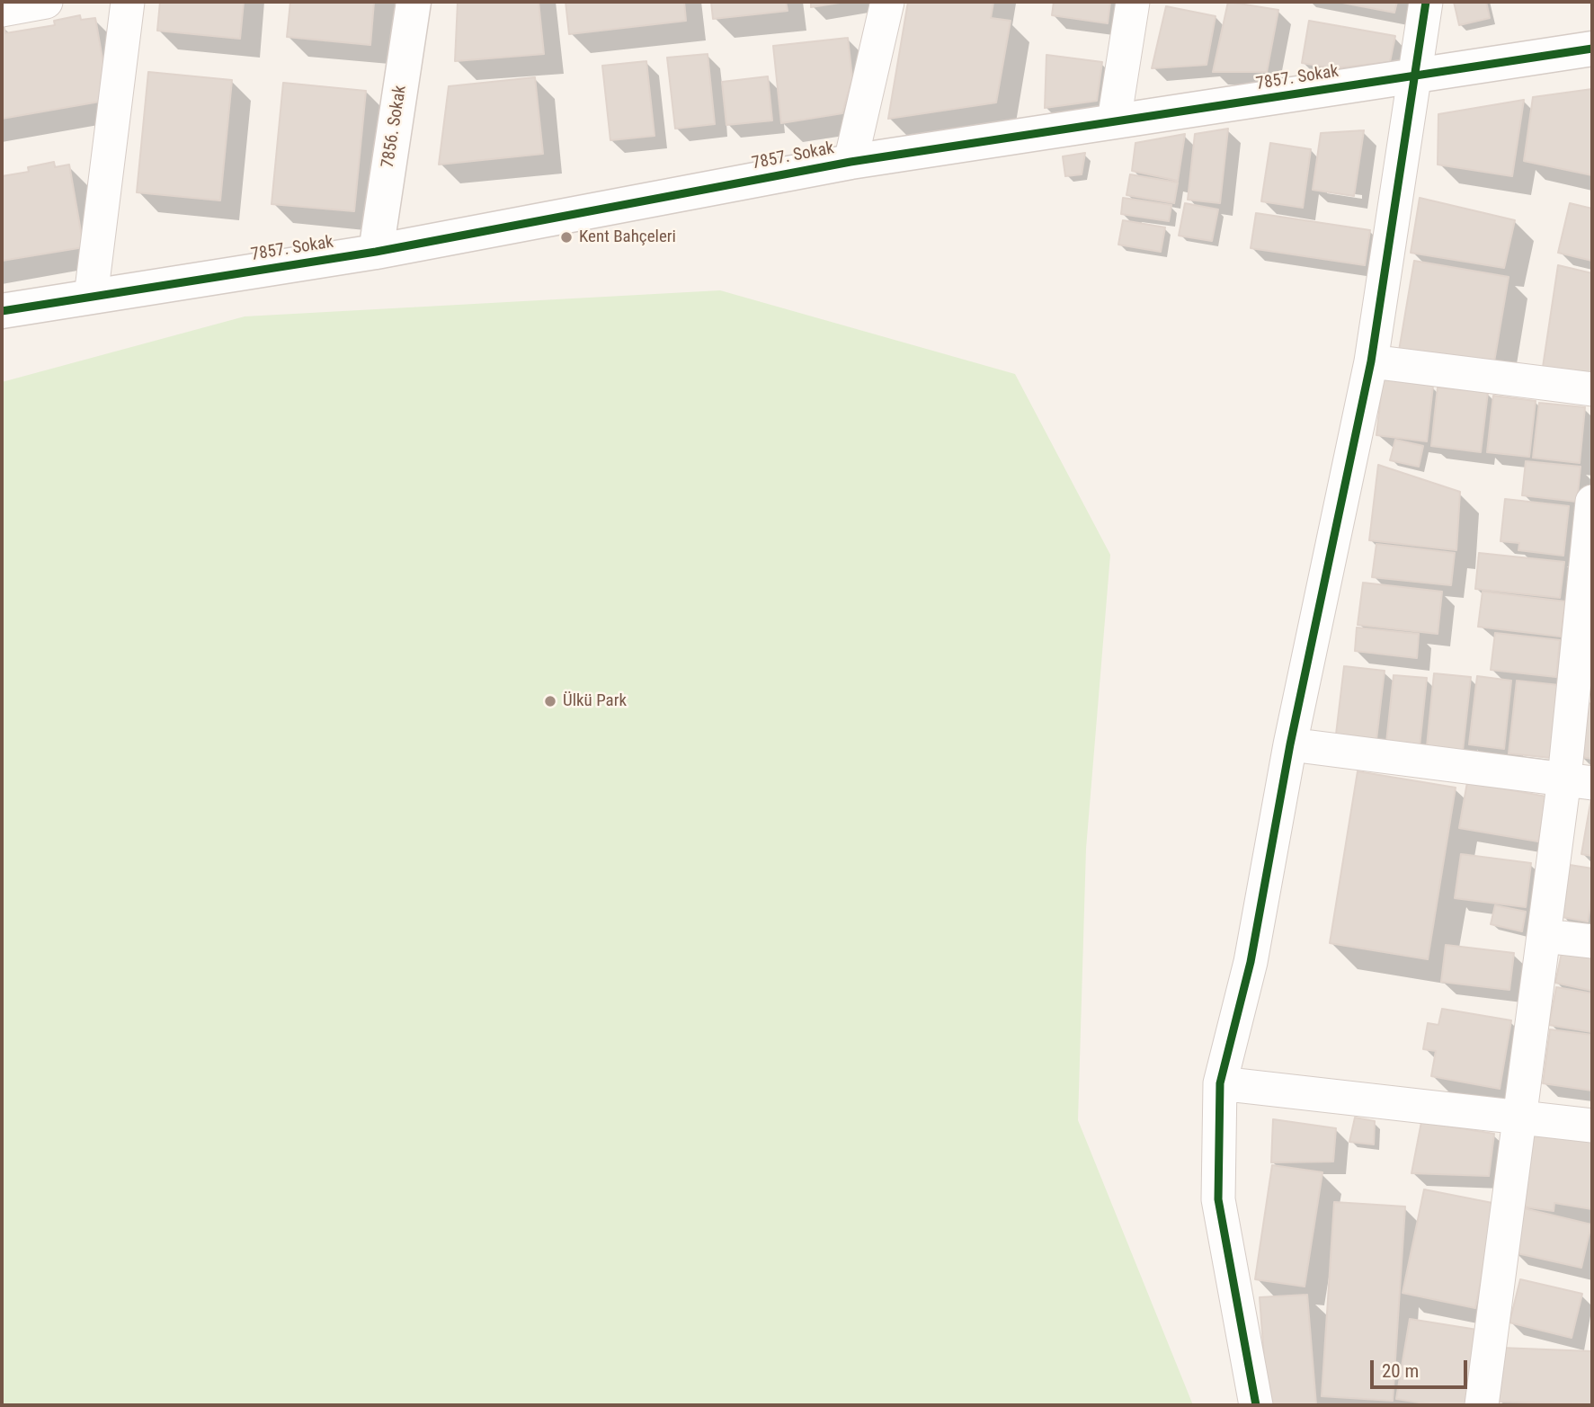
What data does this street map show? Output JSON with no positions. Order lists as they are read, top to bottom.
{
  "streets": {
    "street": ["7857. Sokak", "7856. Sokak"]
  },
  "crossings": [
    ["7857. Sokak", "7856. Sokak"]
  ],
  "places": ["Kent Bahçeleri", "Ülkü Park"],
  "scale_bar": "20 m"
}
